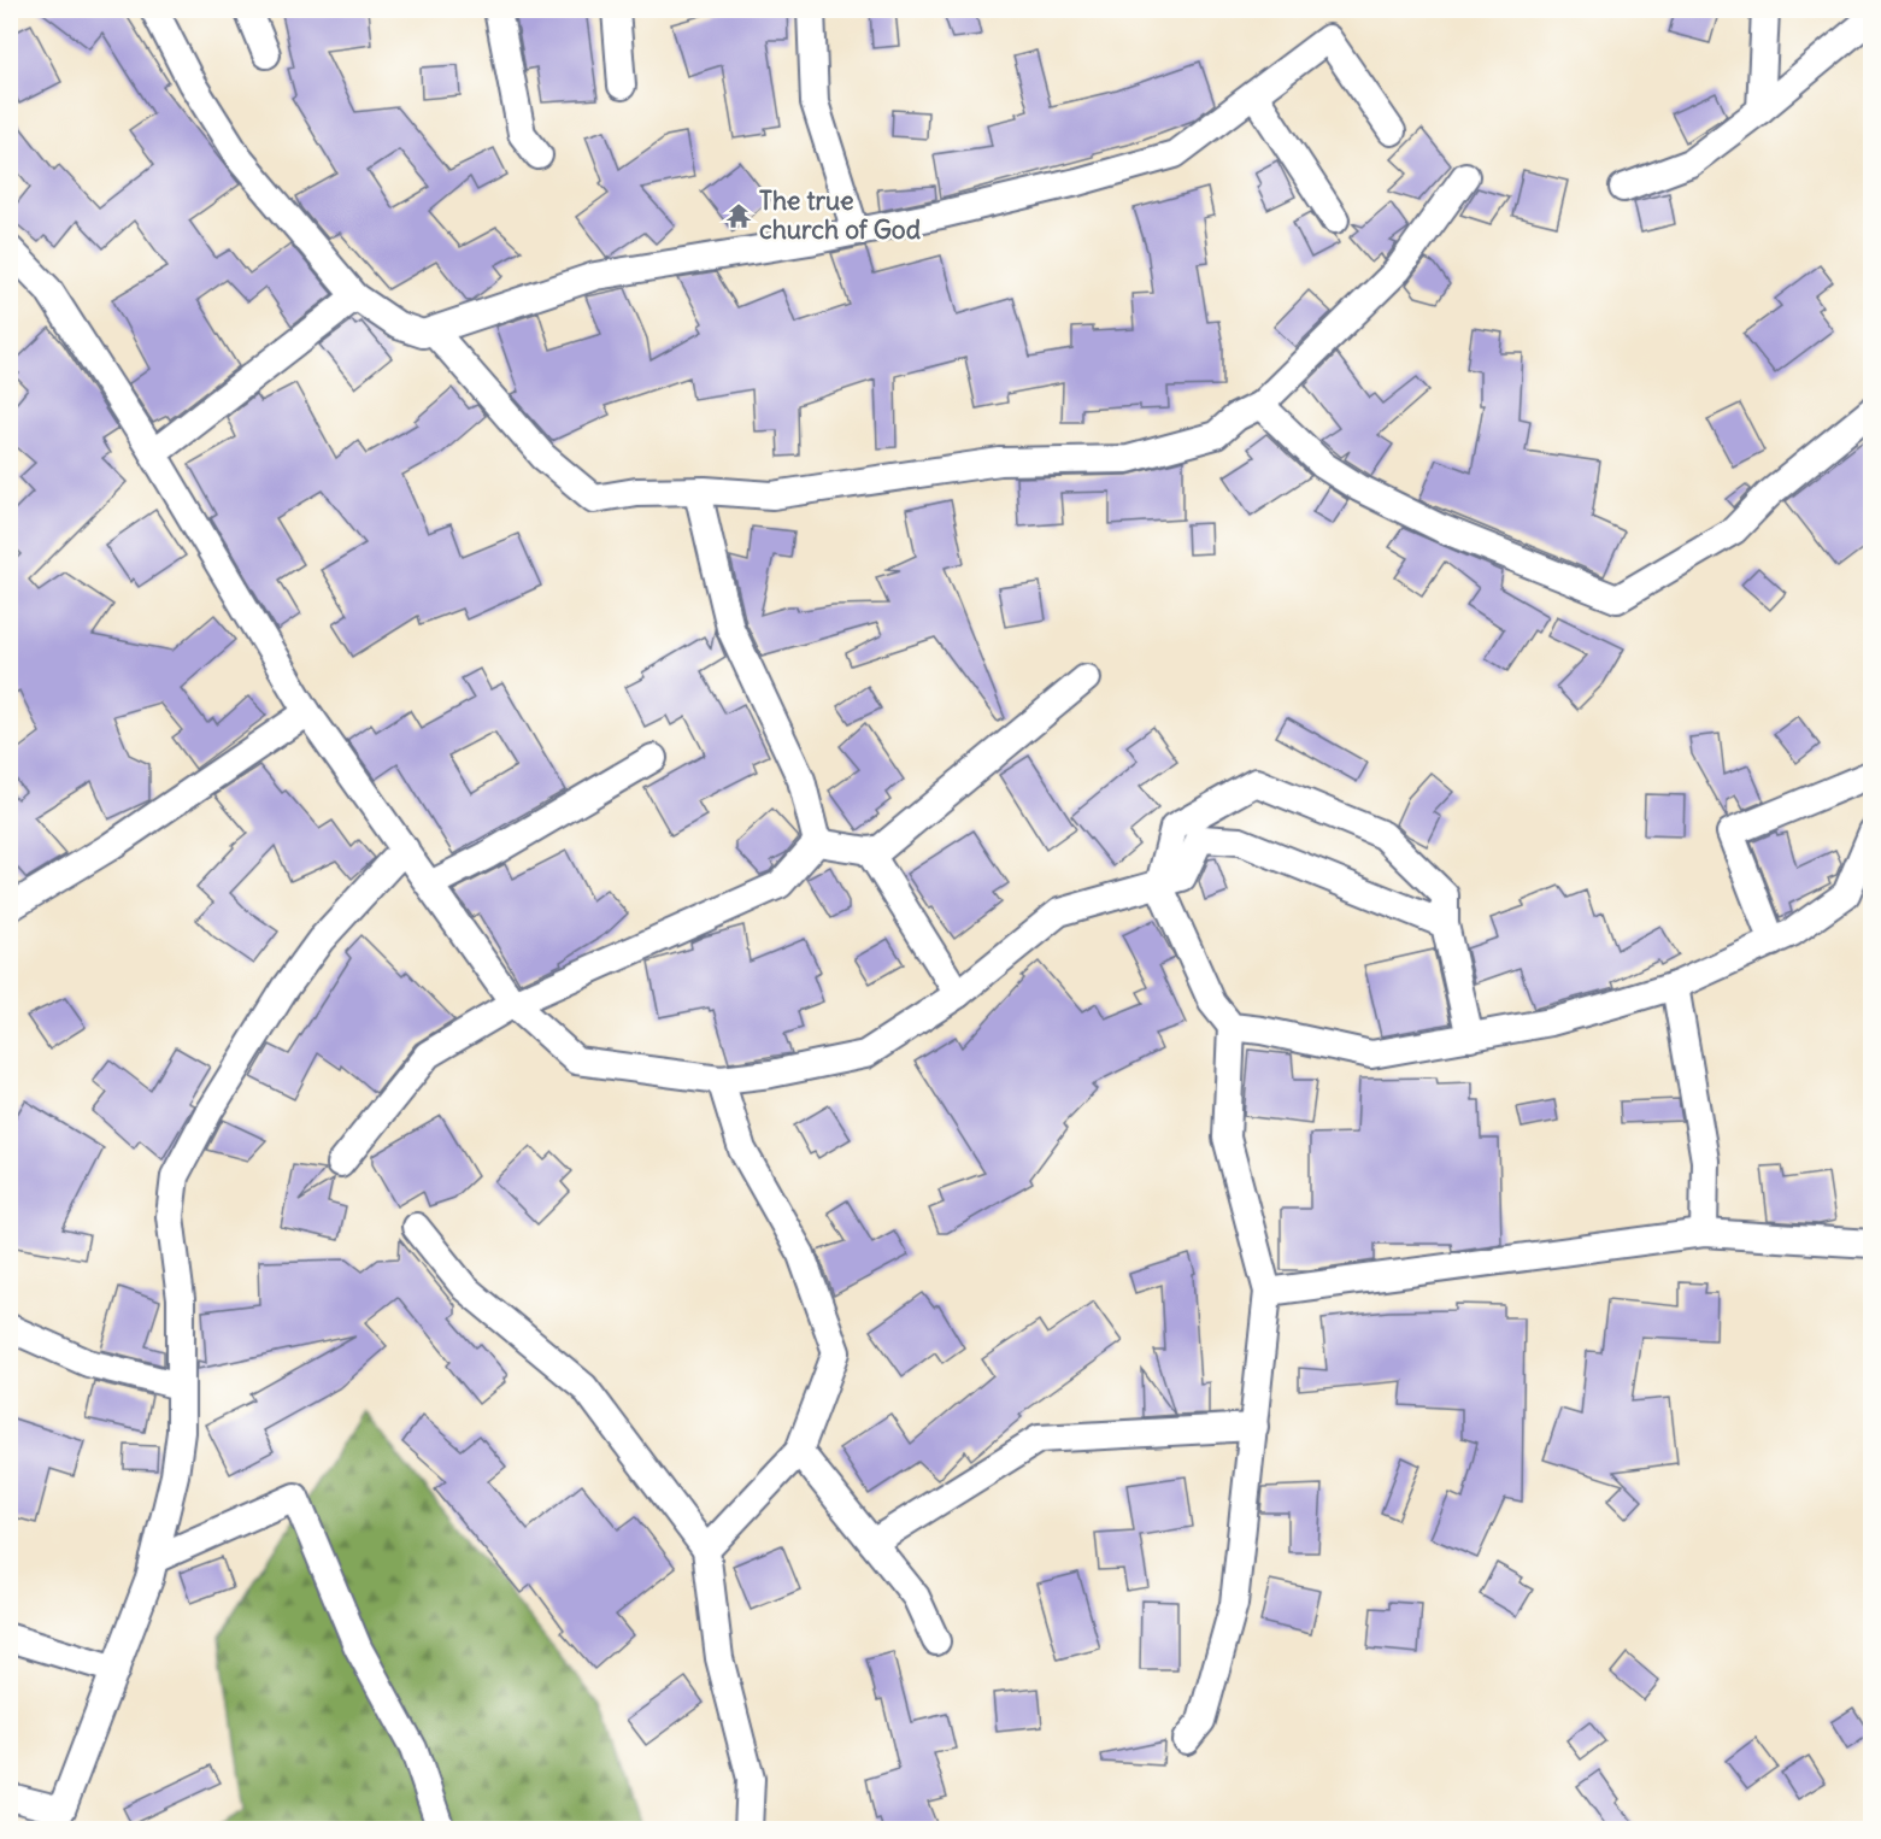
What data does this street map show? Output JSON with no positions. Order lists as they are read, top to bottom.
{
  "places": {
    "temple": ["The true church of God"]
  }
}
